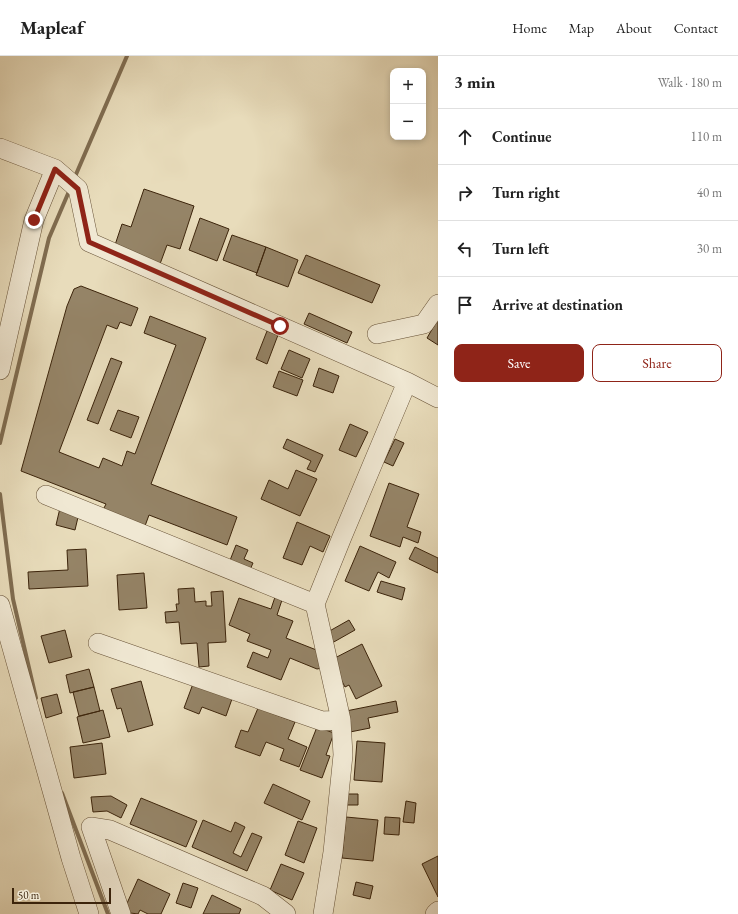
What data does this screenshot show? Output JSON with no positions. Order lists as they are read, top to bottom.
{
  "scale_bar": "50 m",
  "page": {
    "header": "Mapleaf",
    "nav": [
      "Home",
      "Map",
      "About",
      "Contact"
    ],
    "heading": ["3 min", "Walk · 180 m"],
    "map_buttons": ["+", "−"],
    "list": [
      ["Continue", "110 m"],
      ["Turn right", "40 m"],
      ["Turn left", "30 m"],
      "Arrive at destination"
    ],
    "buttons": ["Save", "Share"],
    "scale": "50 m"
  }
}
